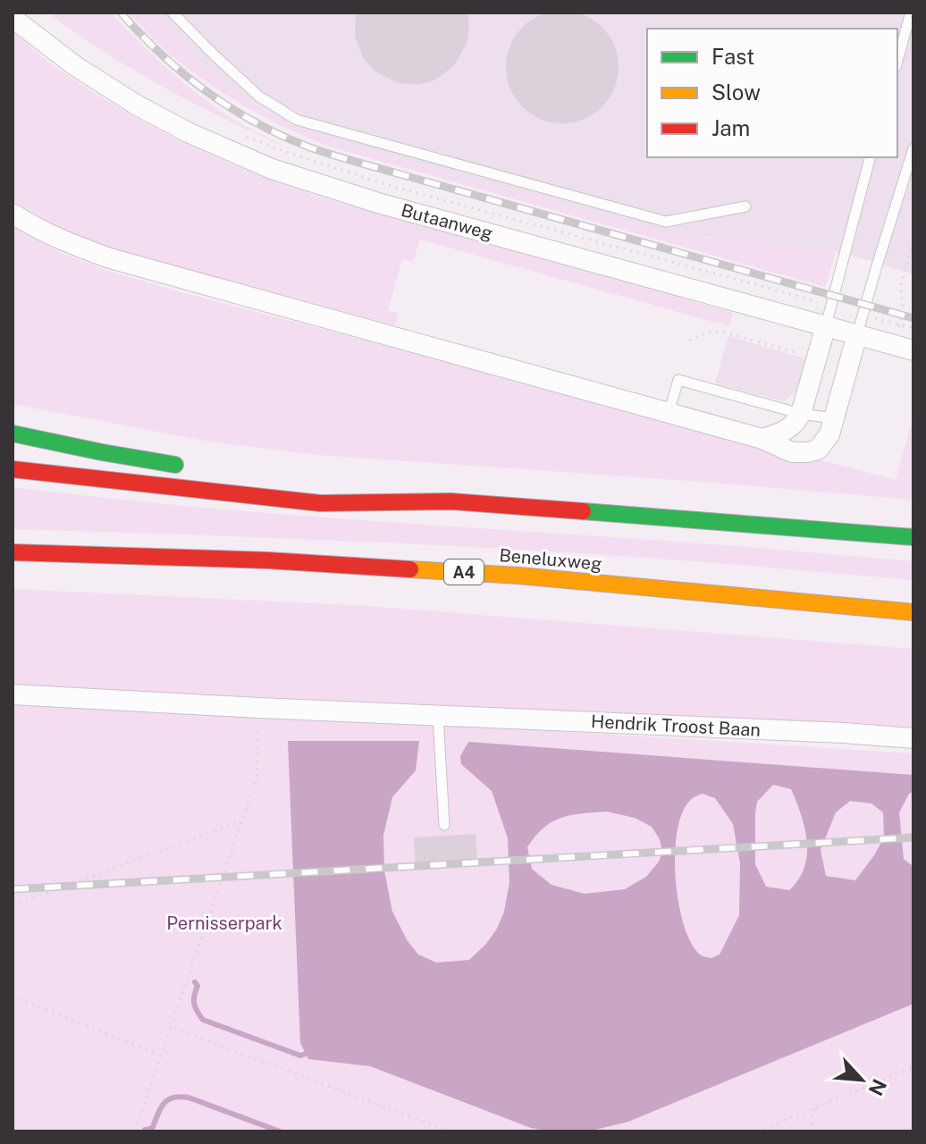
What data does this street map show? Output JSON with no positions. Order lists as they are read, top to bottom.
{
  "streets": {
    "highway": ["Beneluxweg", "A4"],
    "street": ["Butaanweg", "Hendrik Troost Baan"]
  },
  "parks": ["Pernisserpark"],
  "legend": ["Fast", "Slow", "Jam"],
  "north": "bottom right"
}
